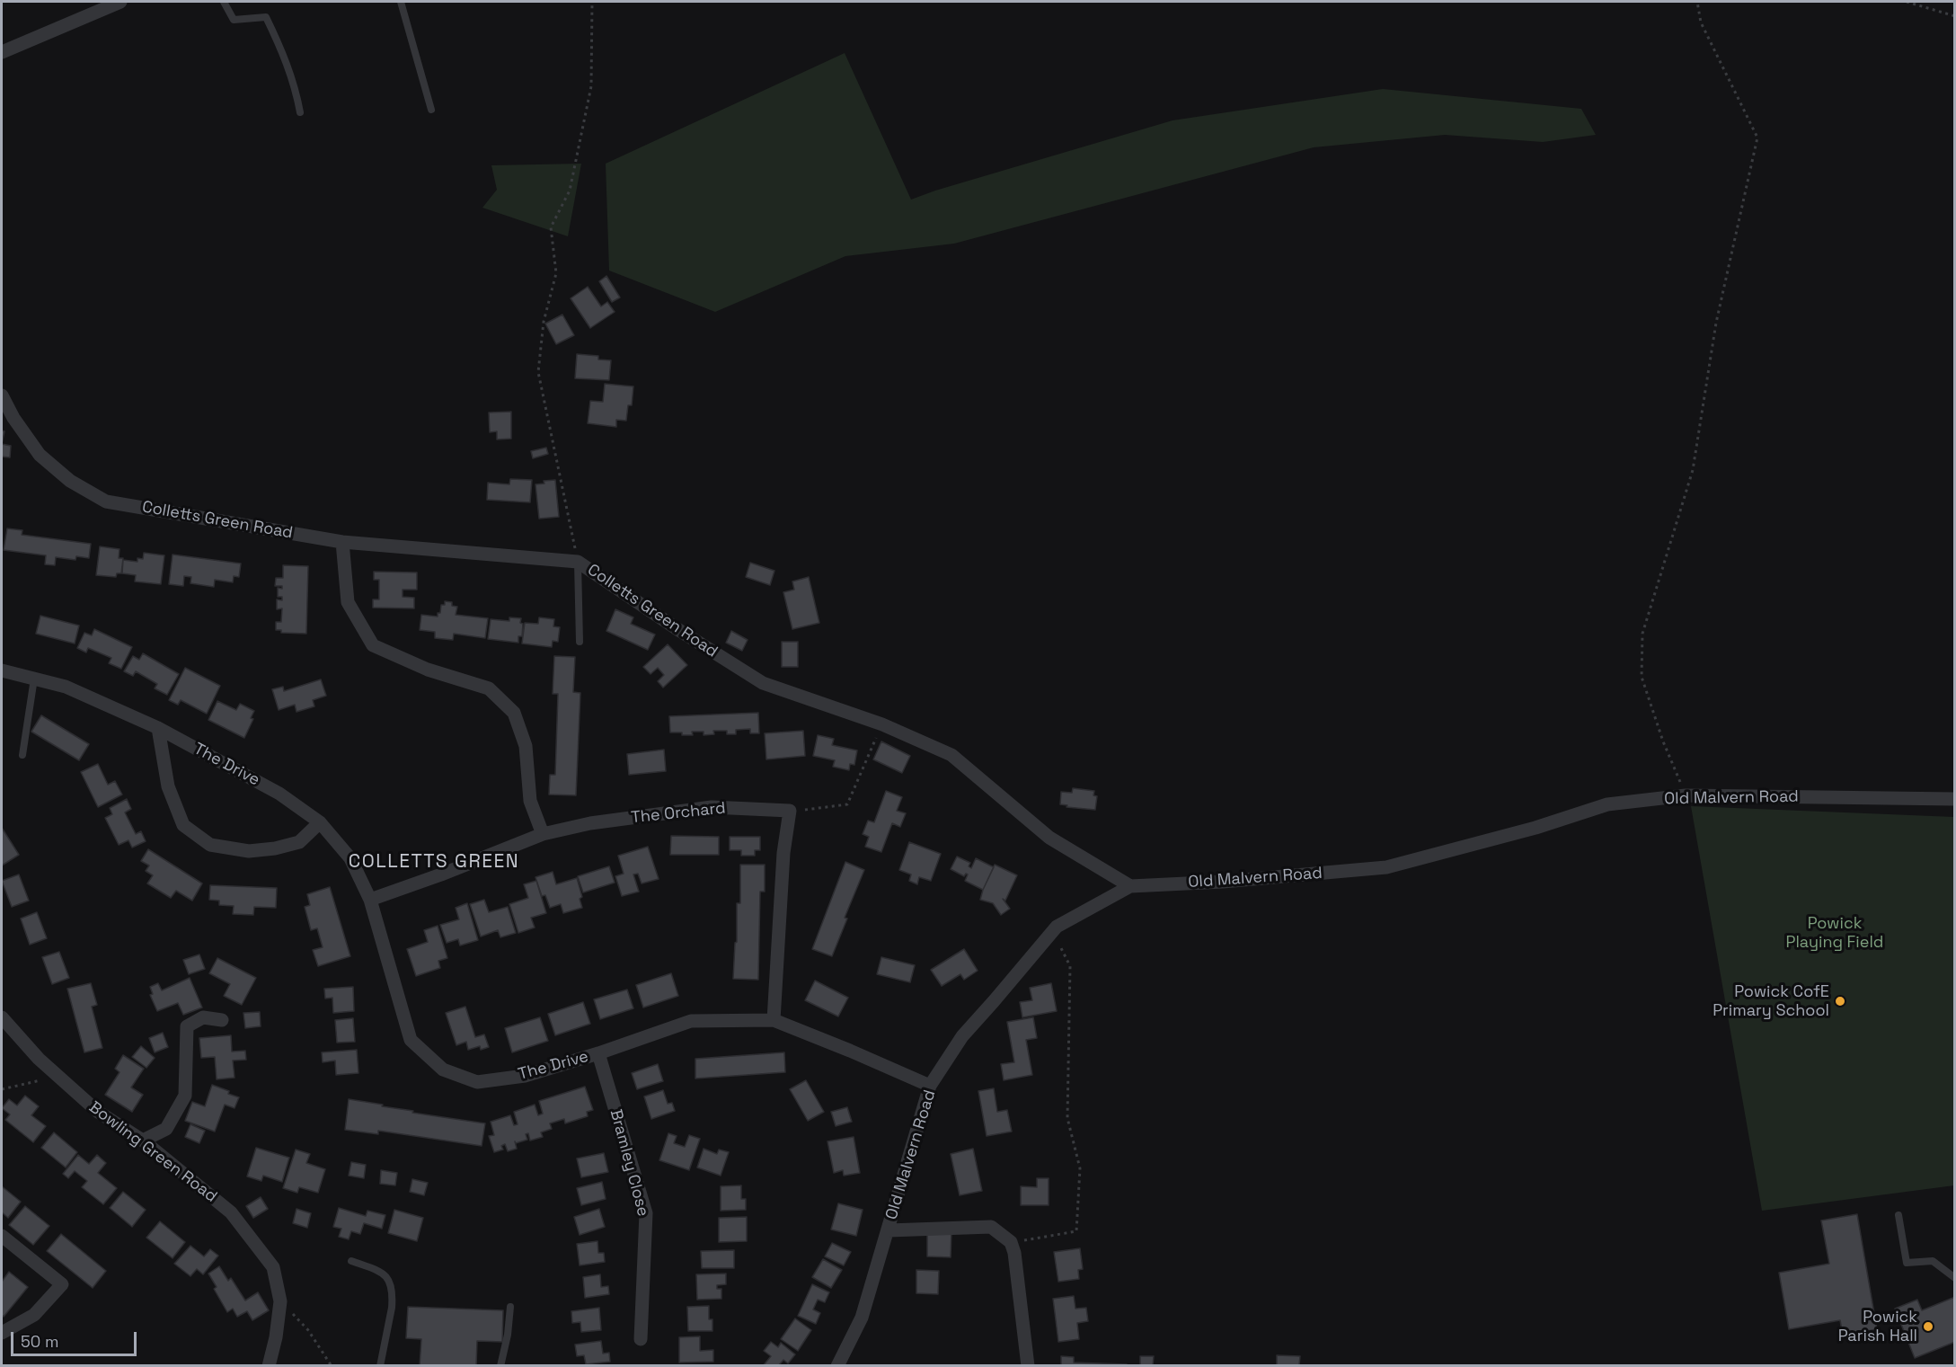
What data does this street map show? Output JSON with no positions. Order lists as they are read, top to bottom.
{
  "streets": {
    "street": [
      "Colletts Green Road",
      "The Drive",
      "Old Malvern Road",
      "The Orchard",
      "Bowling Green Road",
      "Bramley Close"
    ]
  },
  "crossings": [
    ["Colletts Green Road", "Old Malvern Road"],
    ["The Drive", "Old Malvern Road"],
    ["The Drive", "The Orchard"],
    ["The Drive", "Bramley Close"]
  ],
  "districts": ["COLLETTS GREEN"],
  "parks": ["Powick Playing Field"],
  "places": ["Powick CofE Primary School", "Powick Parish Hall"],
  "scale_bar": "50 m"
}
